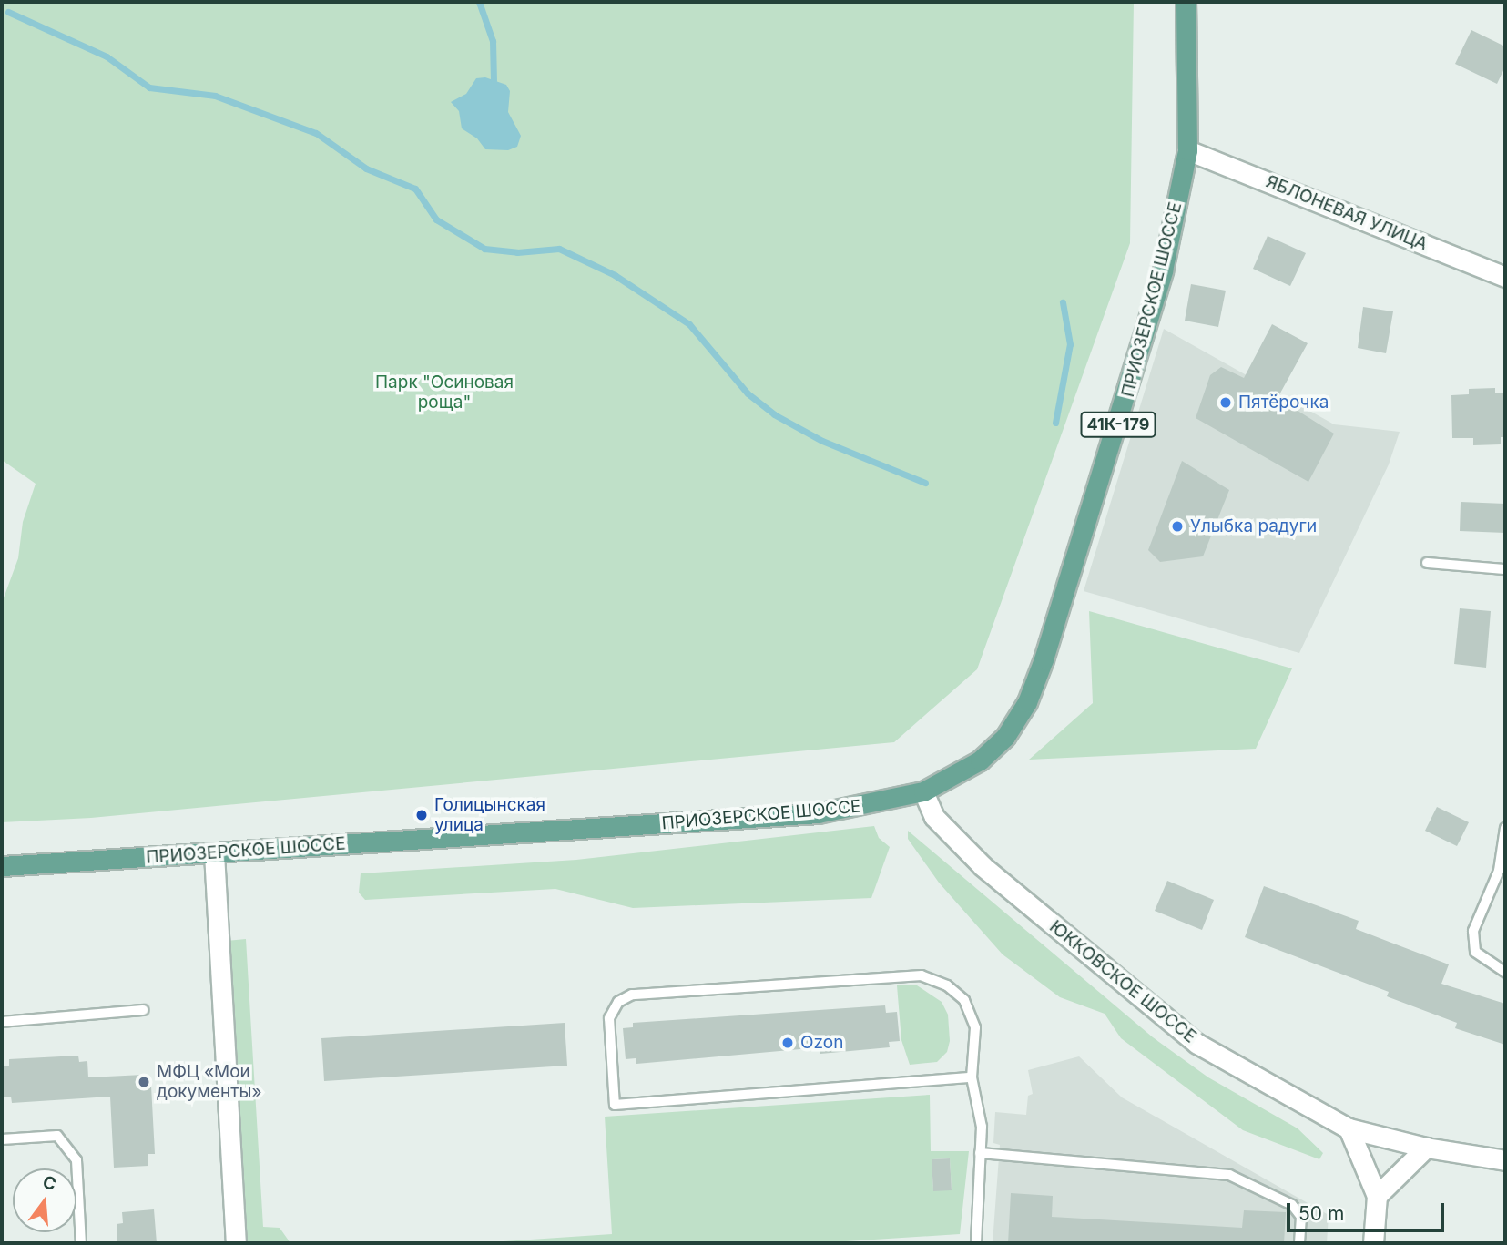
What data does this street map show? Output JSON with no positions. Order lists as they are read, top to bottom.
{
  "streets": {
    "main road": ["ПРИОЗЕРСКОЕ ШОССЕ", "41К-179"],
    "street": ["ЯБЛОНЕВАЯ УЛИЦА", "ЮККОВСКОЕ ШОССЕ"]
  },
  "crossings": [
    ["ЯБЛОНЕВАЯ УЛИЦА", "ПРИОЗЕРСКОЕ ШОССЕ"],
    ["ПРИОЗЕРСКОЕ ШОССЕ", "ЮККОВСКОЕ ШОССЕ"]
  ],
  "parks": ["Парк \"Осиновая роща\""],
  "places": [
    "Пятёрочка",
    "Улыбка радуги",
    "Голицынская улица",
    "Ozon",
    "МФЦ «Мои документы»"
  ],
  "scale_bar": "50 m",
  "north": "top"
}
